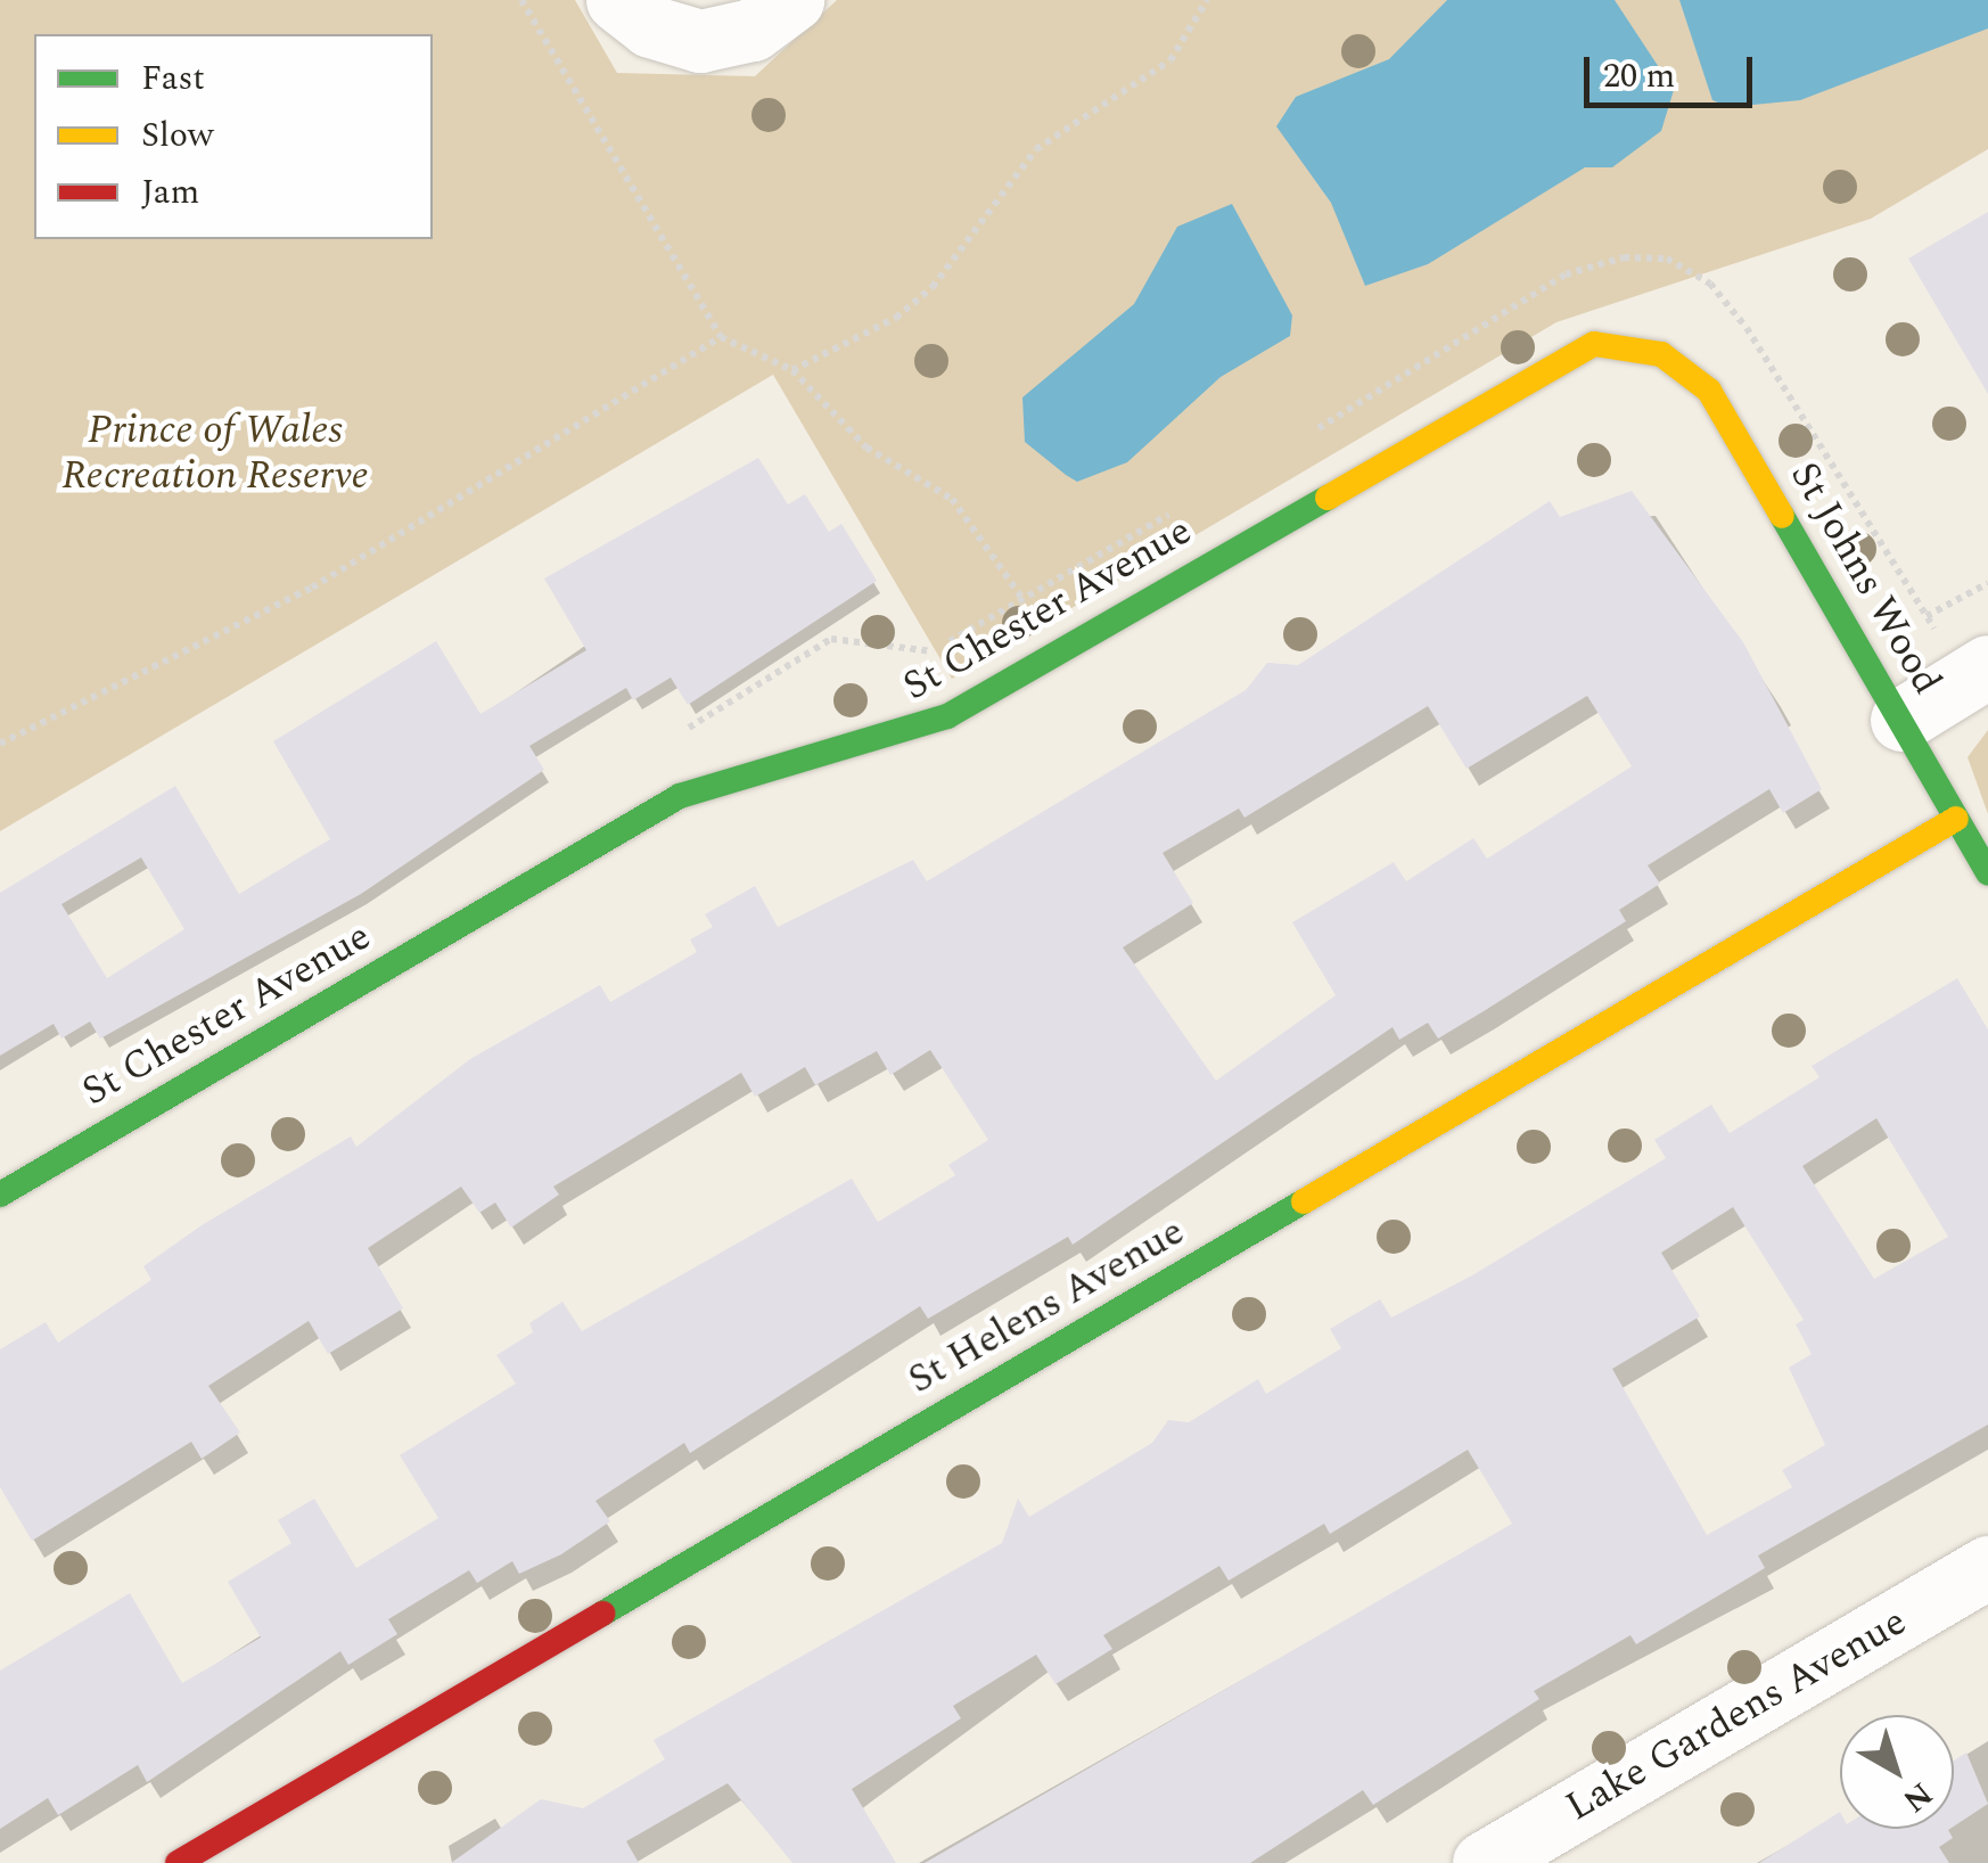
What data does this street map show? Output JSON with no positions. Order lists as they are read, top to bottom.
{
  "streets": {
    "street": [
      "St Johns Wood",
      "St Chester Avenue",
      "St Helens Avenue",
      "Lake Gardens Avenue"
    ]
  },
  "crossings": [
    ["St Johns Wood", "St Chester Avenue"],
    ["St Johns Wood", "St Helens Avenue"]
  ],
  "parks": ["Prince of Wales Recreation Reserve"],
  "legend": ["Fast", "Slow", "Jam"],
  "scale_bar": "20 m",
  "north": "bottom right"
}
